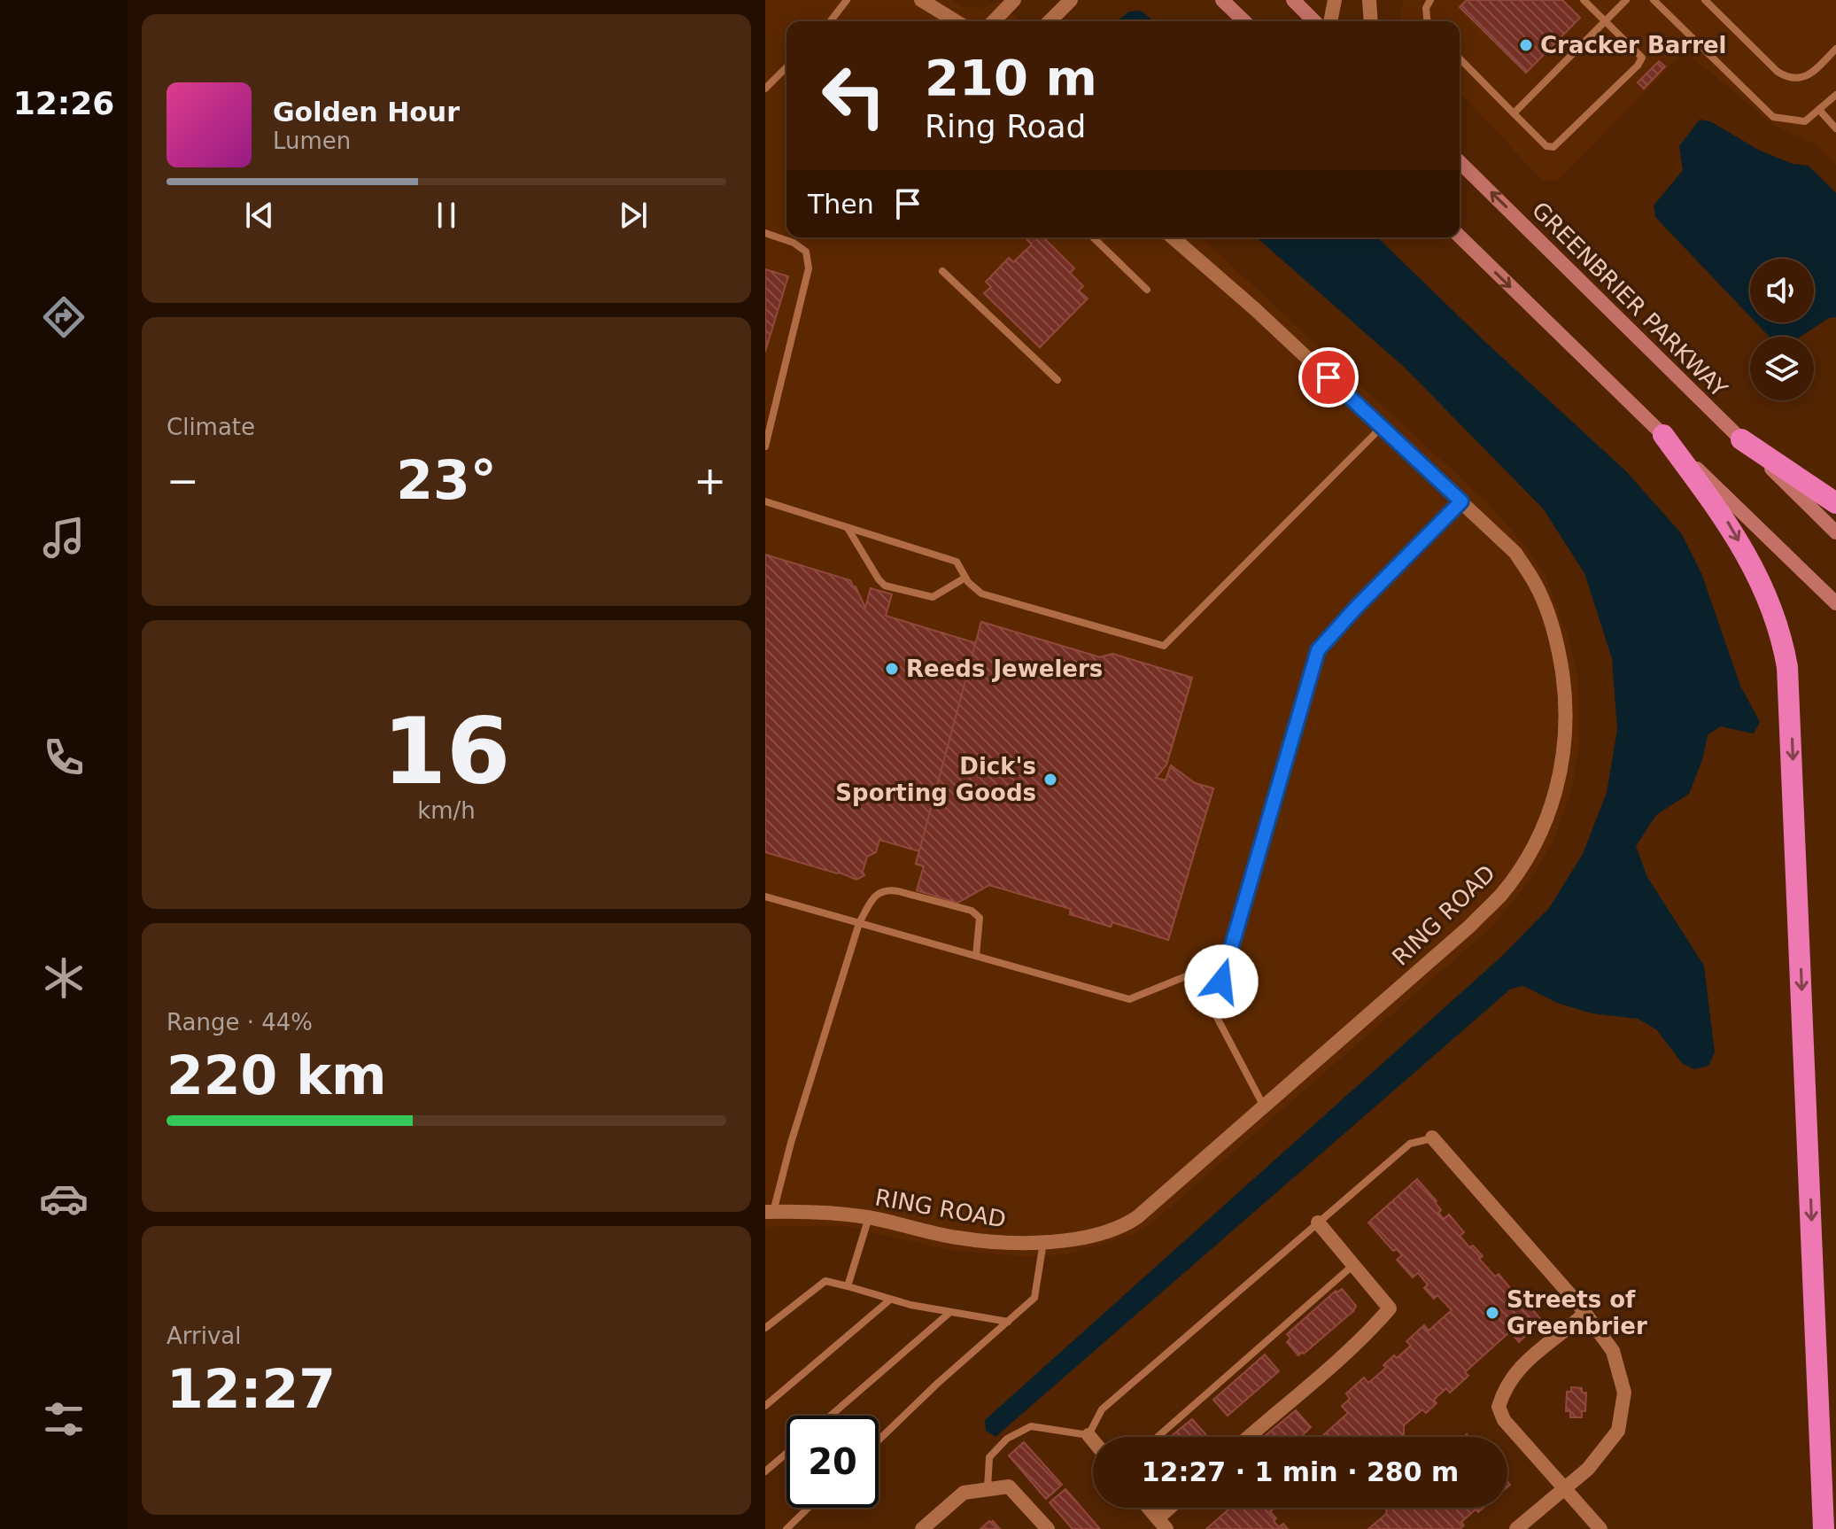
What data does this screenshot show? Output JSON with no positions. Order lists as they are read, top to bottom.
{
  "streets": {
    "main road": ["GREENBRIER PARKWAY"],
    "street": ["RING ROAD"]
  },
  "places": [
    "Cracker Barrel",
    "Reeds Jewelers",
    "Dick's Sporting Goods",
    "Streets of Greenbrier"
  ],
  "page": {
    "tabs": "12:26",
    "turn": ["210 m", "Ring Road"],
    "song": ["Golden Hour", "Lumen"],
    "then": "Then",
    "tile": [
      "Climate",
      ["16", "km/h"],
      ["Range · 44%", "220 km"],
      ["Arrival", "12:27"]
    ],
    "heat": ["−", "23°", "+"],
    "limit": "20",
    "trip": "12:27 · 1 min · 280 m"
  }
}
